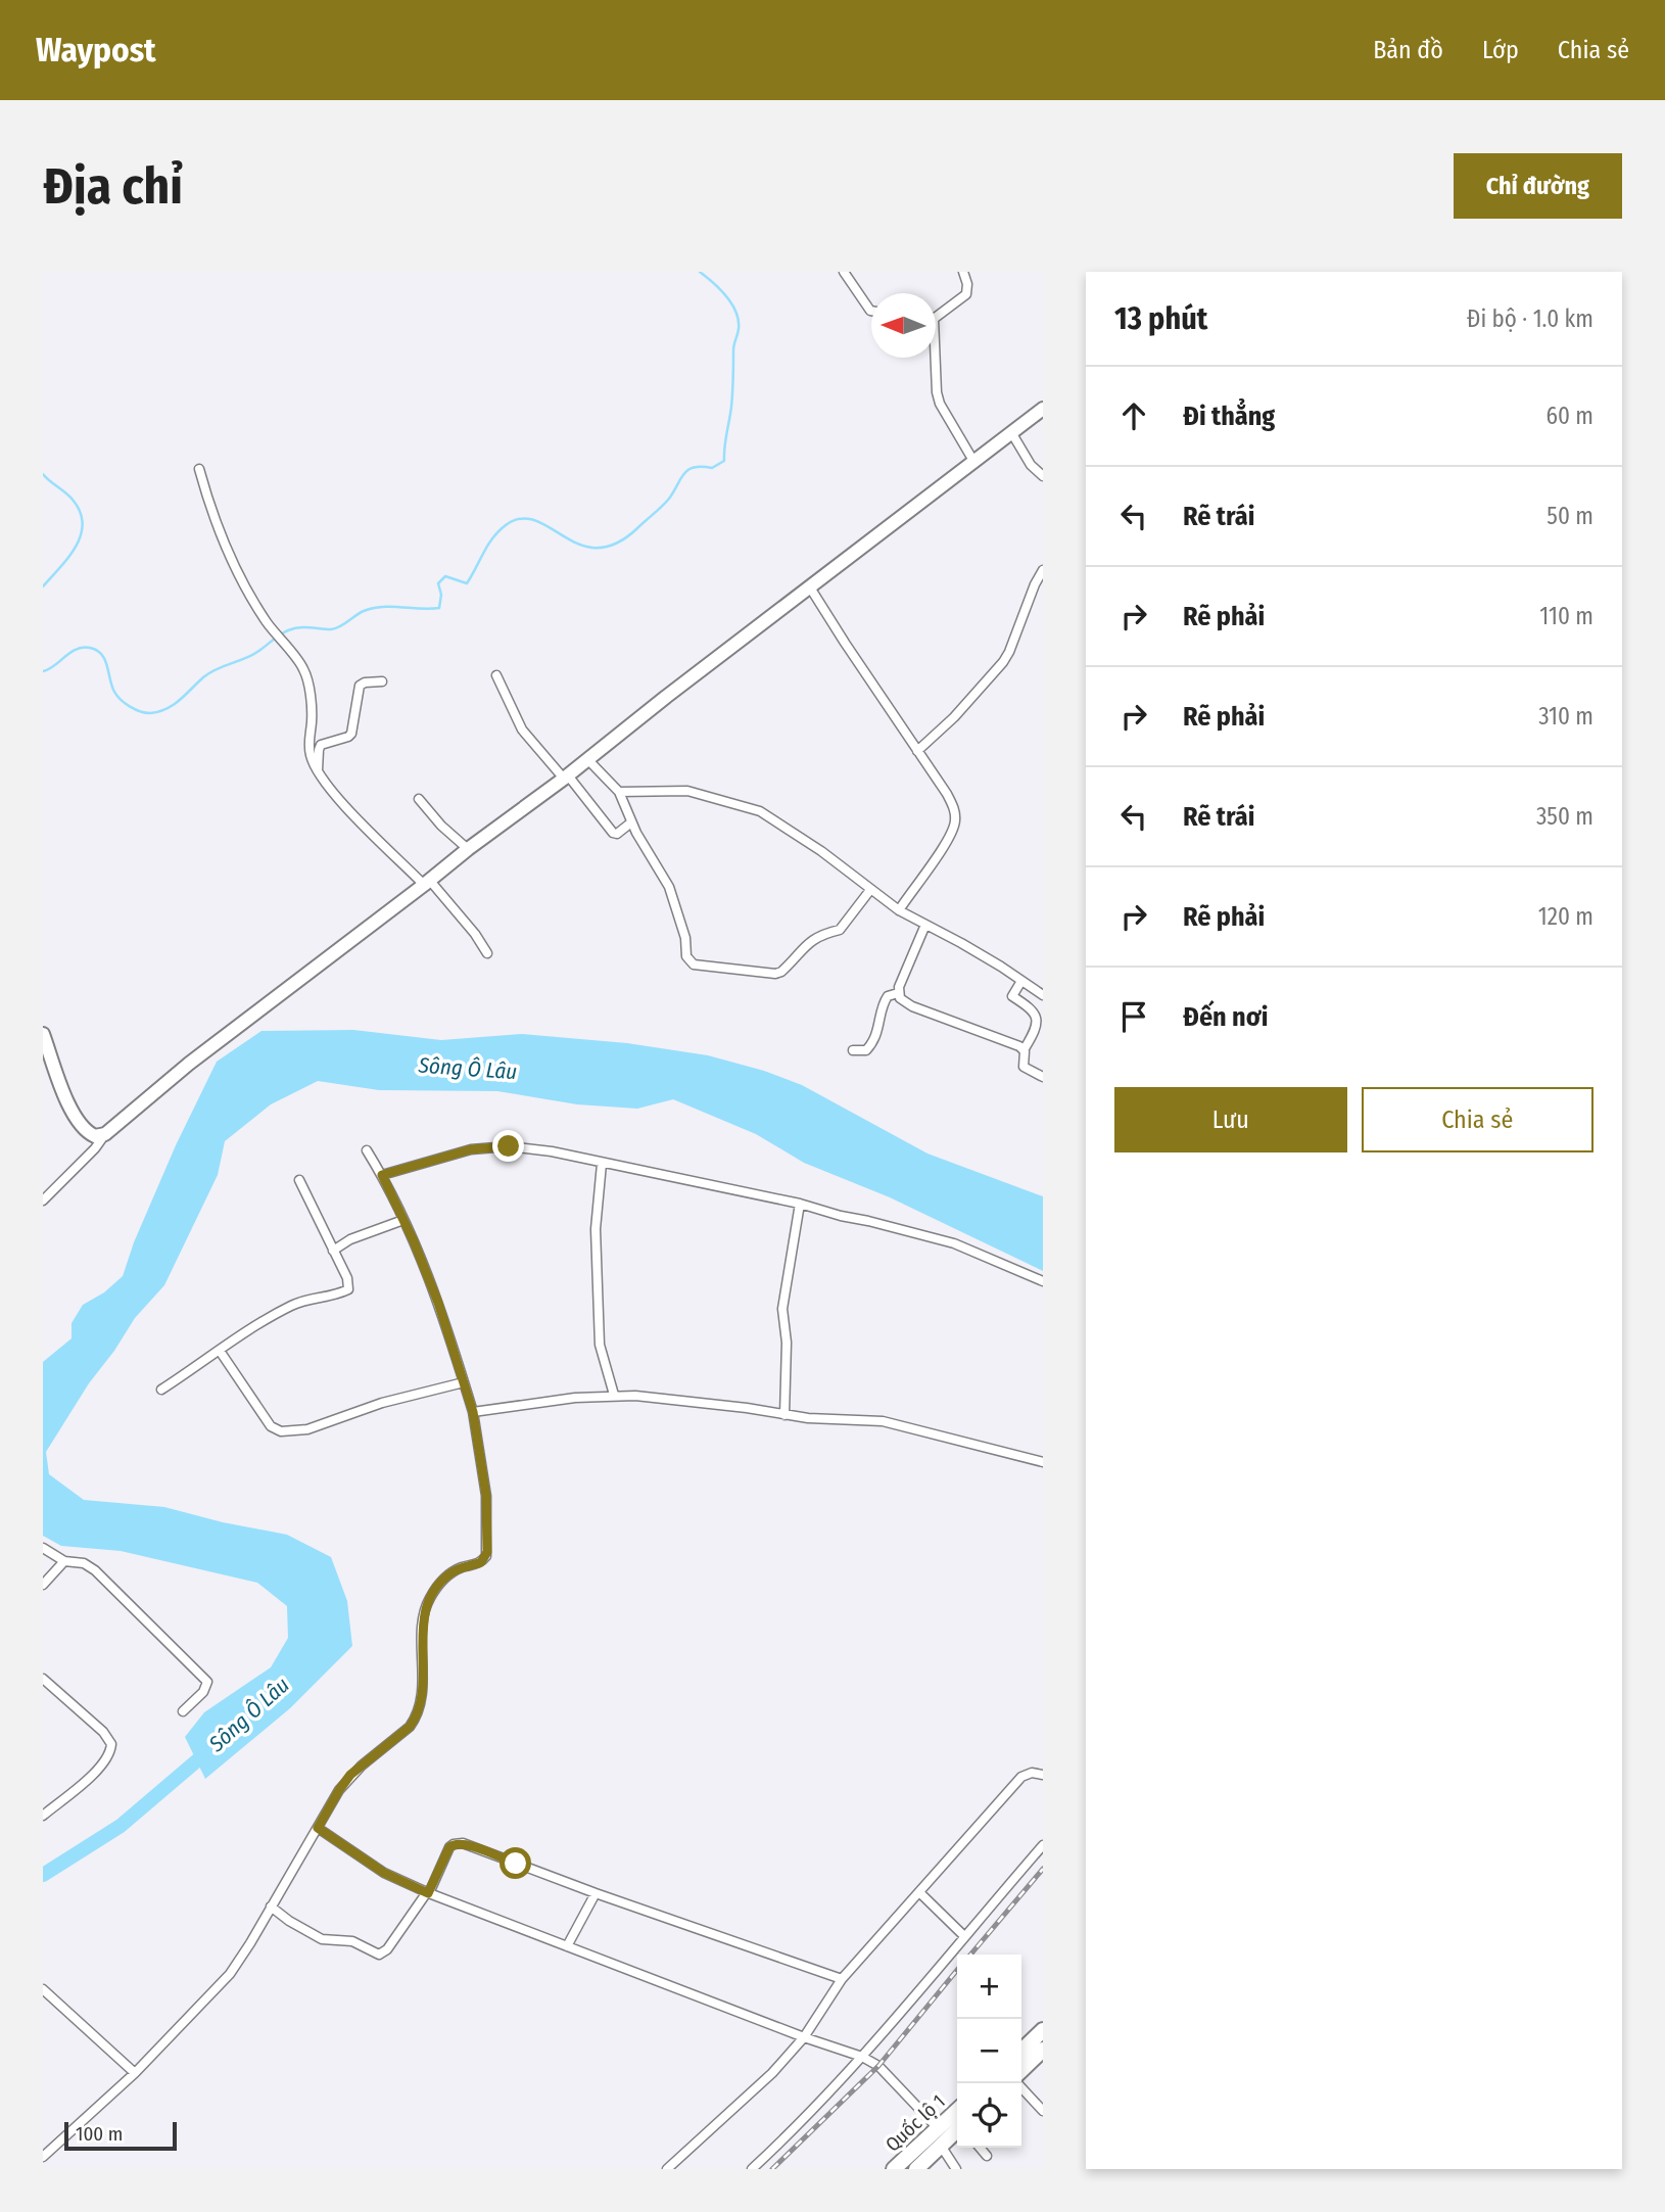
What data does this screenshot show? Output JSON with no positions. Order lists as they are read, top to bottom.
{
  "streets": {
    "highway": ["Quốc lộ 1"]
  },
  "water": ["Sông Ô Lâu"],
  "scale_bar": "100 m",
  "north": "left",
  "page": {
    "header": "Waypost",
    "nav": ["Bản đồ", "Lớp", "Chia sẻ"],
    "buttons": [
      "Chỉ đường",
      ["Lưu", "Chia sẻ"]
    ],
    "title": "Địa chỉ",
    "heading": ["13 phút", "Đi bộ · 1.0 km"],
    "list": [
      ["Đi thẳng", "60 m"],
      ["Rẽ trái", "50 m"],
      ["Rẽ phải", "110 m"],
      ["Rẽ phải", "310 m"],
      ["Rẽ trái", "350 m"],
      ["Rẽ phải", "120 m"],
      "Đến nơi"
    ],
    "map_buttons": ["+", "−"],
    "scale": "100 m"
  }
}
